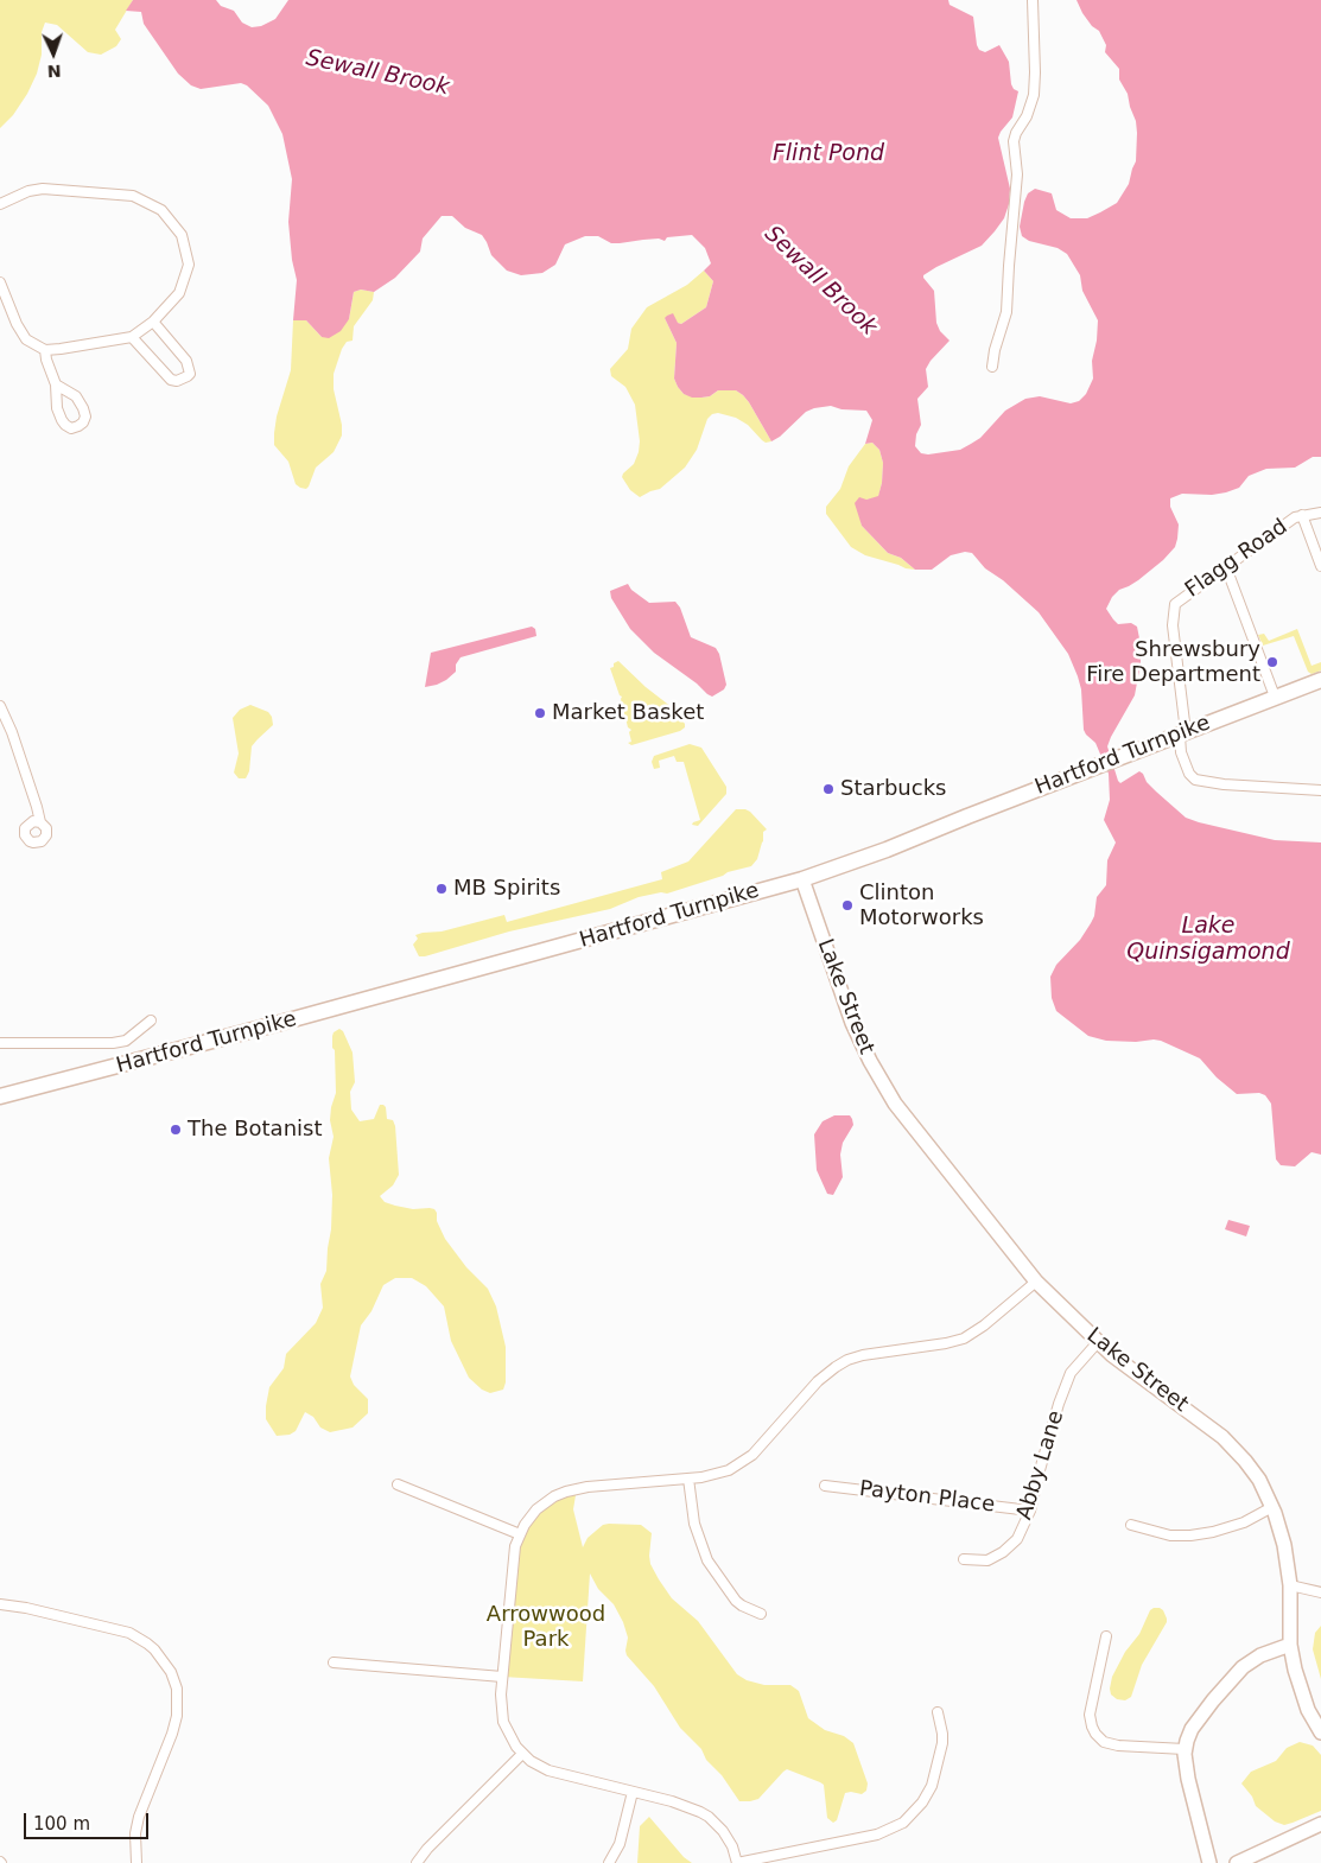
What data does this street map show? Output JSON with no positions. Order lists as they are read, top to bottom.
{
  "streets": {
    "main road": ["Hartford Turnpike", "Lake Street"],
    "street": ["Flagg Road", "Abby Lane", "Payton Place"]
  },
  "crossings": [
    ["Flagg Road", "Hartford Turnpike"],
    ["Hartford Turnpike", "Lake Street"],
    ["Lake Street", "Abby Lane"],
    ["Abby Lane", "Payton Place"]
  ],
  "water": ["Sewall Brook", "Flint Pond", "Lake Quinsigamond"],
  "parks": ["Arrowwood Park"],
  "places": [
    "Shrewsbury Fire Department",
    "Market Basket",
    "Starbucks",
    "MB Spirits",
    "Clinton Motorworks",
    "The Botanist"
  ],
  "scale_bar": "100 m",
  "north": "bottom"
}
